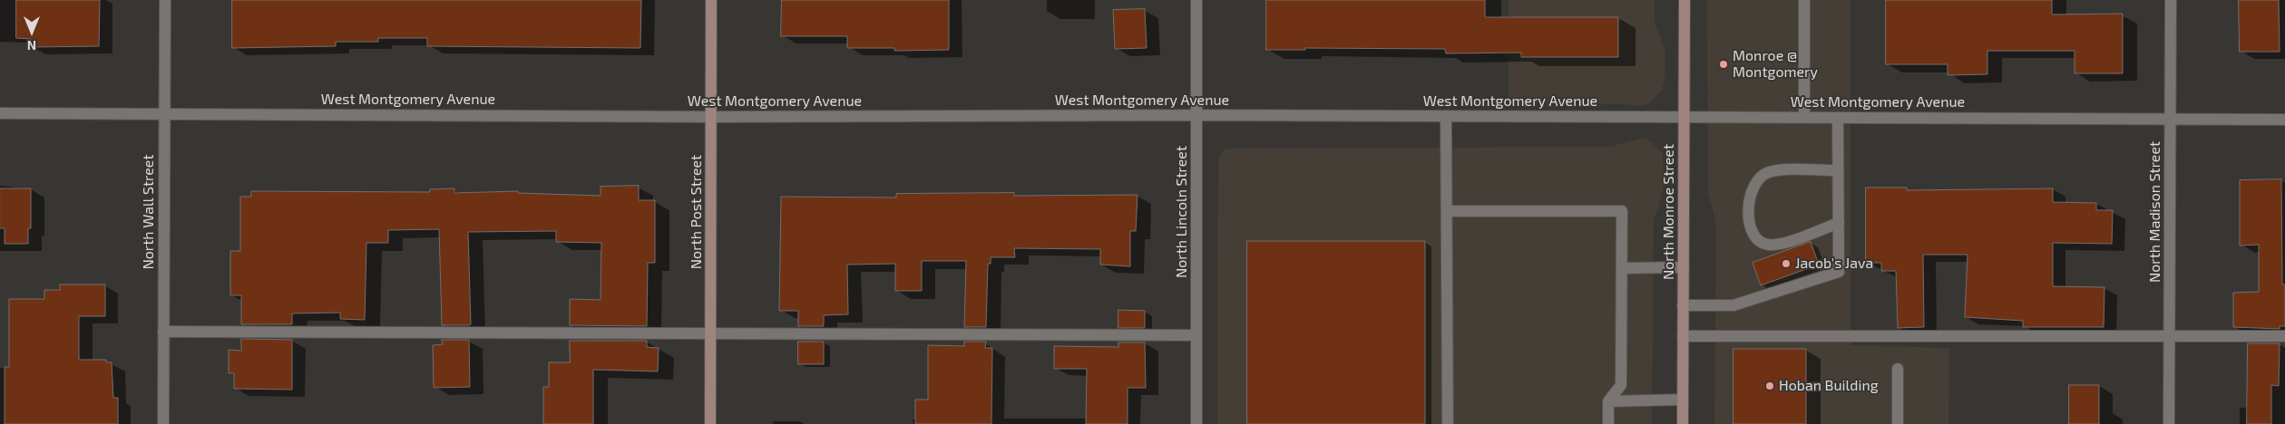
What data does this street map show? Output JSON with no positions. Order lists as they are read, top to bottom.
{
  "streets": {
    "main road": ["North Post Street", "North Monroe Street"],
    "street": [
      "West Montgomery Avenue",
      "North Wall Street",
      "North Lincoln Street",
      "North Madison Street"
    ]
  },
  "crossings": [
    ["West Montgomery Avenue", "North Wall Street"],
    ["West Montgomery Avenue", "North Post Street"],
    ["West Montgomery Avenue", "North Lincoln Street"],
    ["West Montgomery Avenue", "North Monroe Street"],
    ["West Montgomery Avenue", "North Madison Street"]
  ],
  "places": ["Monroe @ Montgomery", "Jacob's Java", "Hoban Building"],
  "north": "bottom"
}
